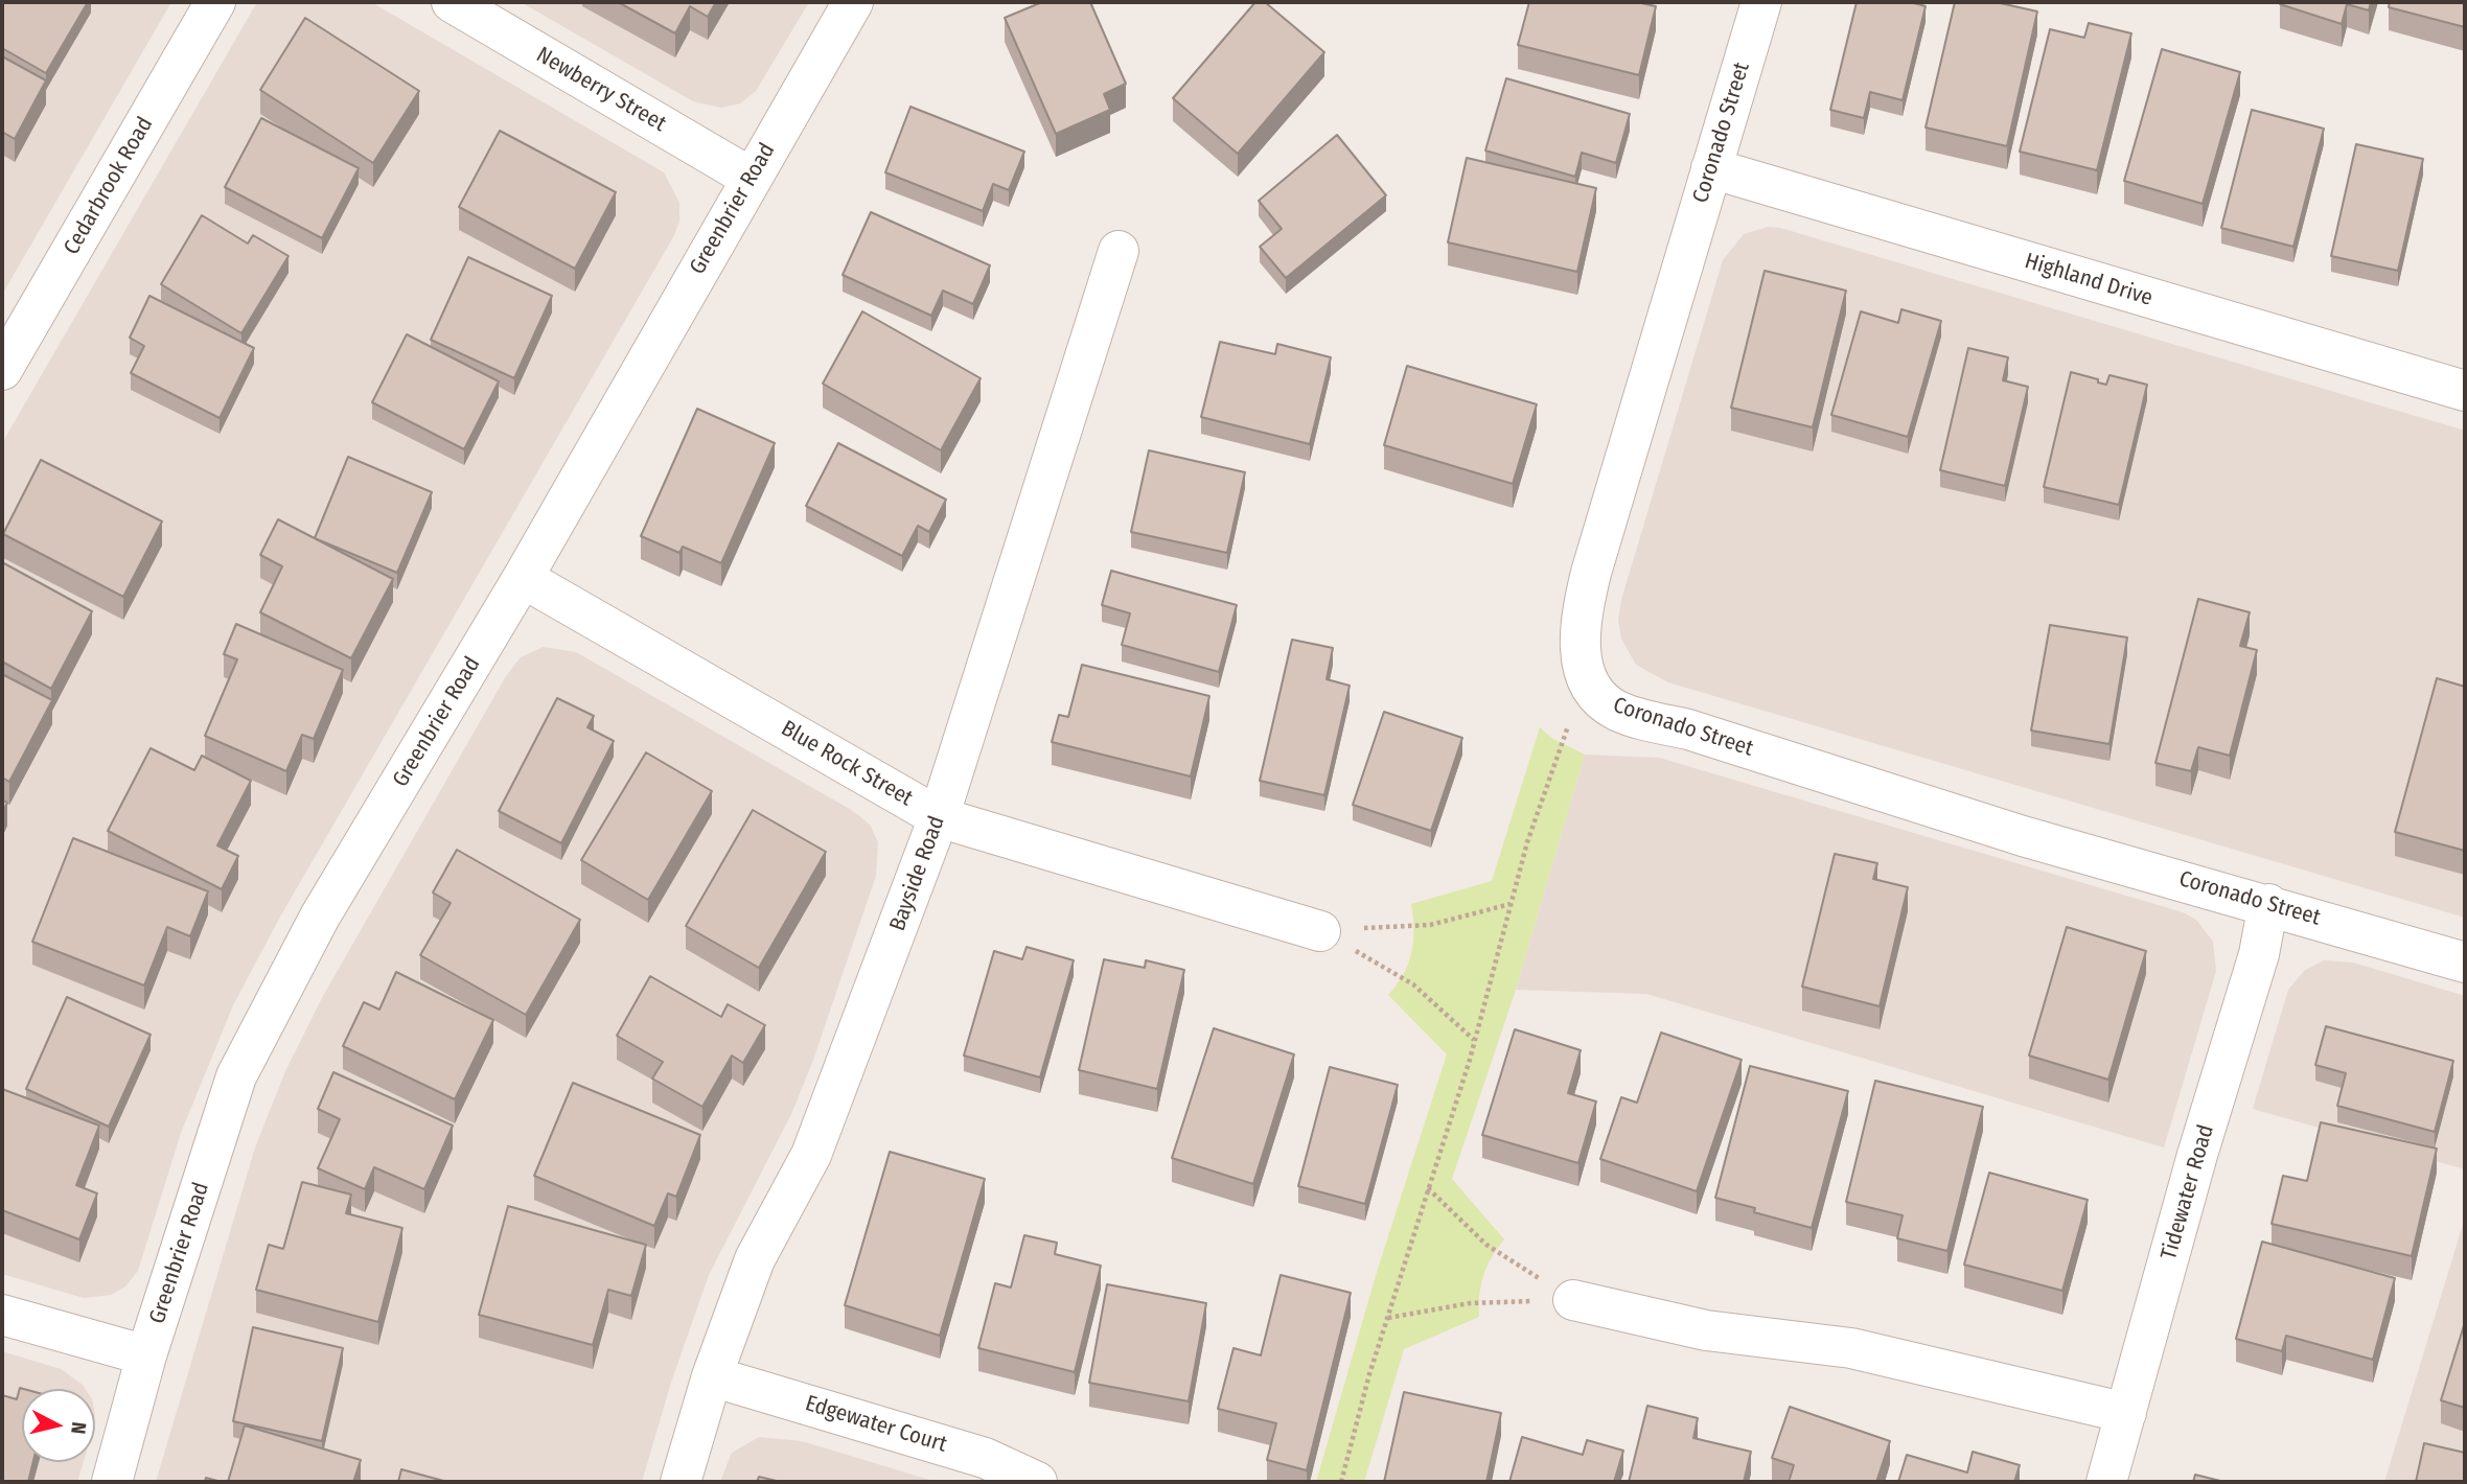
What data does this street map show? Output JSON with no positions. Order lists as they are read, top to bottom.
{
  "streets": {
    "street": [
      "Newberry Street",
      "Coronado Street",
      "Cedarbrook Road",
      "Greenbrier Road",
      "Highland Drive",
      "Blue Rock Street",
      "Bayside Road",
      "Tidewater Road",
      "Edgewater Court"
    ]
  },
  "crossings": [
    ["Newberry Street", "Greenbrier Road"],
    ["Coronado Street", "Highland Drive"],
    ["Coronado Street", "Tidewater Road"],
    ["Greenbrier Road", "Blue Rock Street"],
    ["Blue Rock Street", "Bayside Road"],
    ["Bayside Road", "Edgewater Court"]
  ],
  "north": "right"
}
